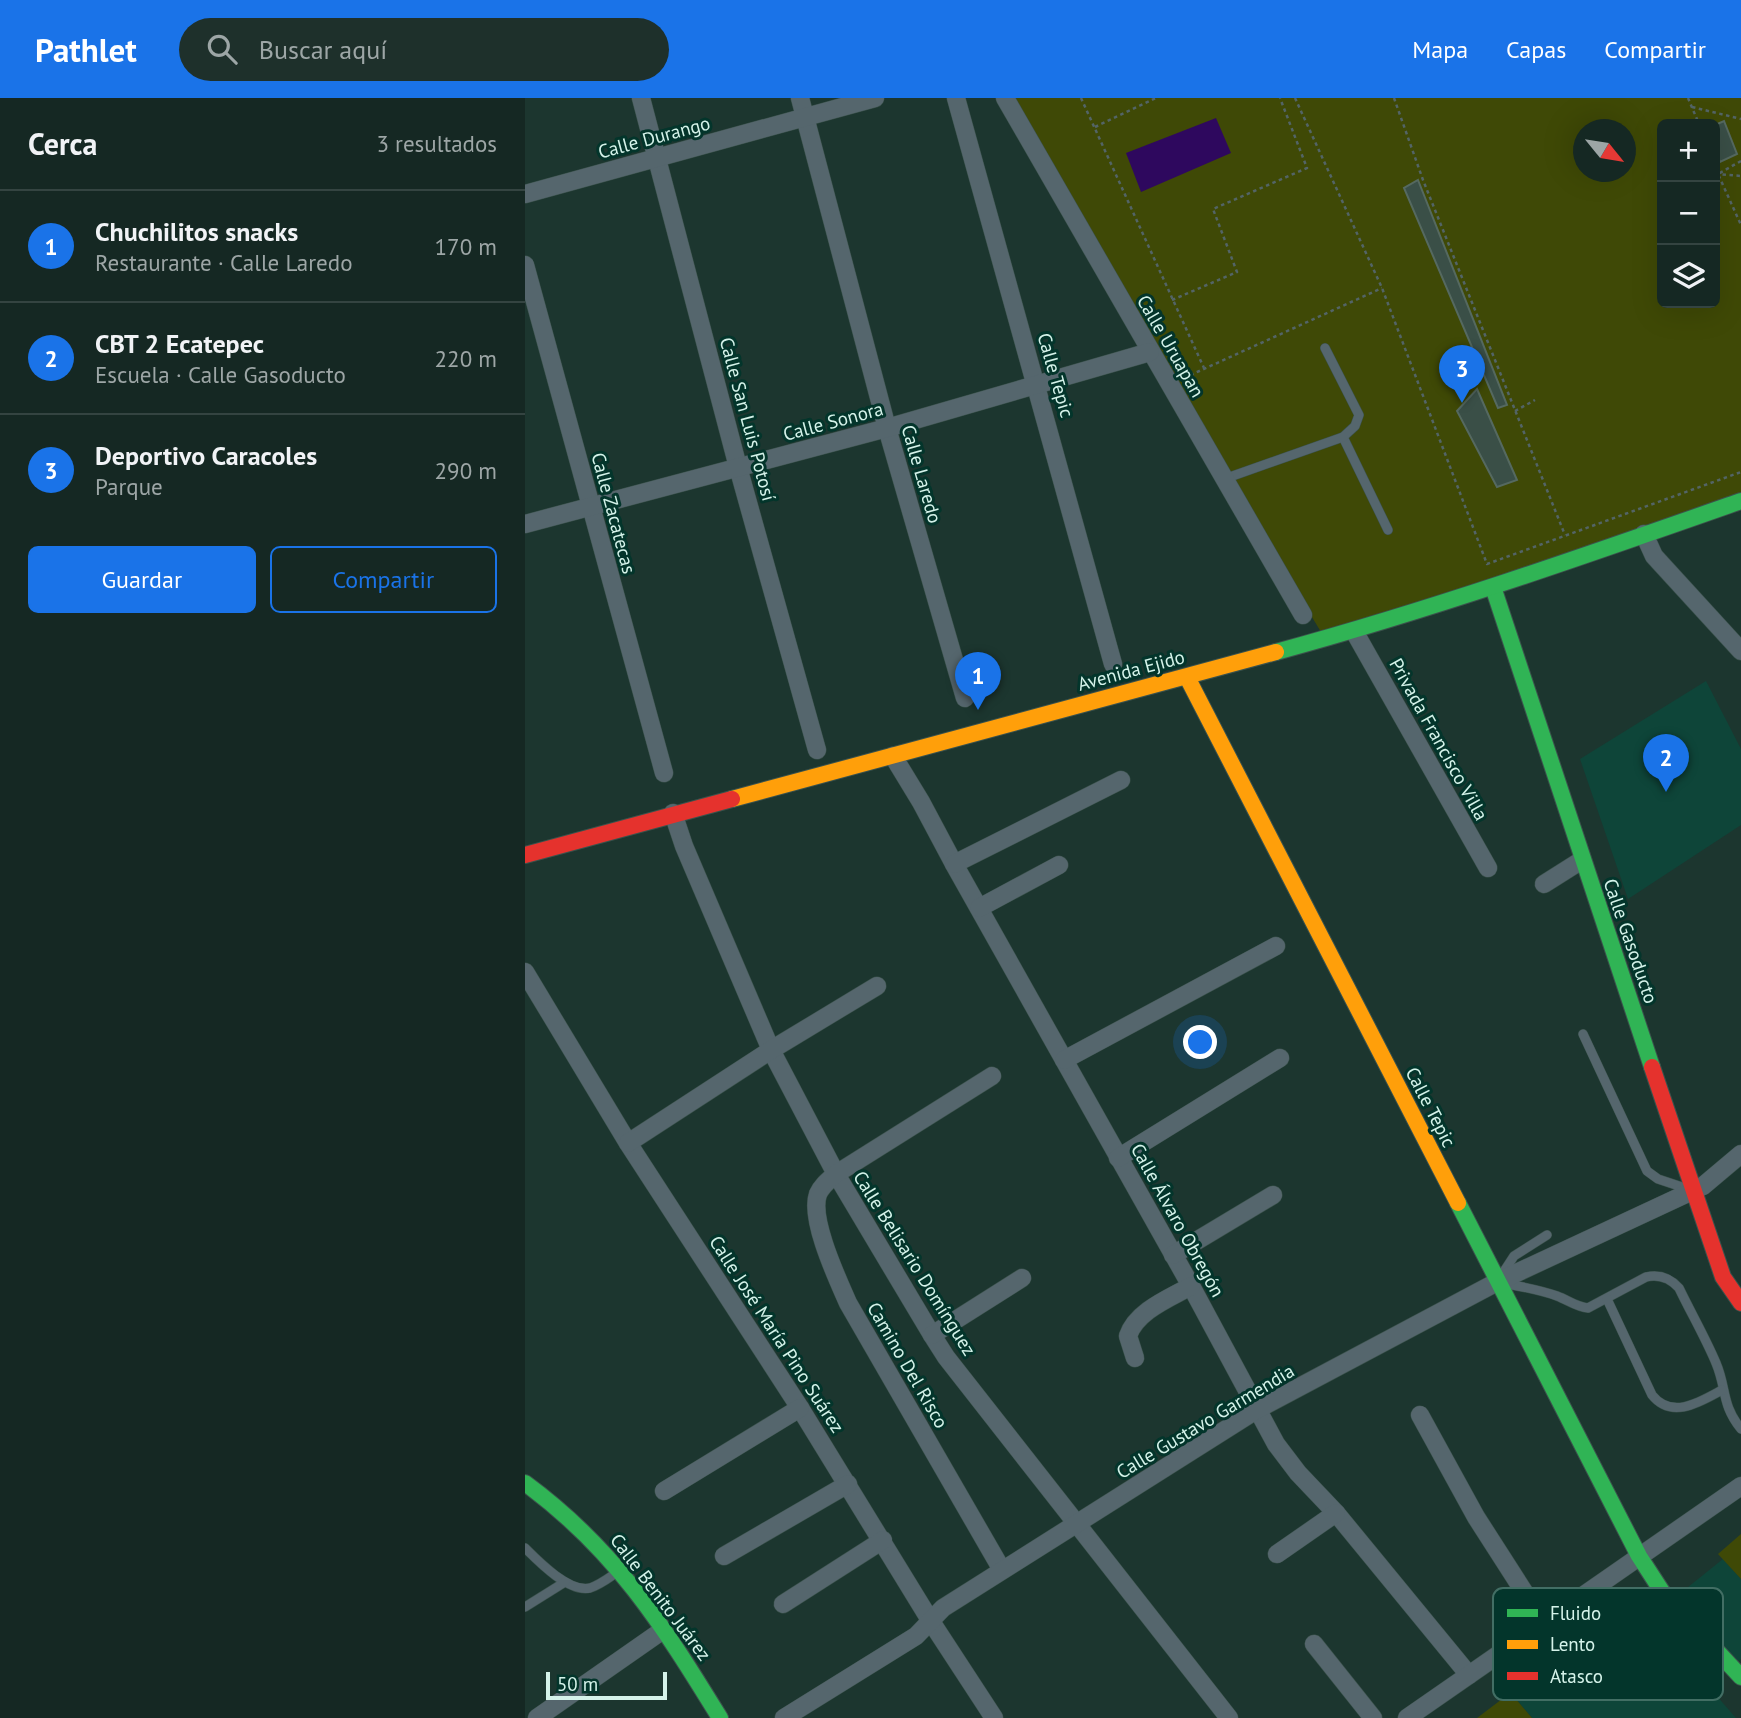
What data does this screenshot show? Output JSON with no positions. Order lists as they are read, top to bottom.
{
  "streets": {
    "main road": [
      "Calle Tepic",
      "Avenida Ejido",
      "Calle Gasoducto",
      "Calle Benito Juárez"
    ],
    "street": [
      "Calle Durango",
      "Calle Uruapan",
      "Calle San Luis Potosí",
      "Calle Sonora",
      "Calle Laredo",
      "Calle Zacatecas",
      "Privada Francisco Villa",
      "Calle Álvaro Obregón",
      "Calle Belisario Domínguez",
      "Calle José María Pino Suárez",
      "Camino Del Risco",
      "Calle Gustavo Garmendia"
    ]
  },
  "crossings": [
    ["Calle Durango", "Calle San Luis Potosí"],
    ["Calle Durango", "Calle Laredo"],
    ["Calle Uruapan", "Calle Sonora"],
    ["Calle Tepic", "Calle Sonora"],
    ["Calle Tepic", "Avenida Ejido"],
    ["Calle Tepic", "Calle Gustavo Garmendia"],
    ["Calle San Luis Potosí", "Calle Sonora"],
    ["Calle Sonora", "Calle Laredo"],
    ["Calle Sonora", "Calle Zacatecas"],
    ["Avenida Ejido", "Privada Francisco Villa"],
    ["Avenida Ejido", "Calle Gasoducto"],
    ["Avenida Ejido", "Calle Álvaro Obregón"],
    ["Avenida Ejido", "Calle Belisario Domínguez"],
    ["Calle Gasoducto", "Calle Gustavo Garmendia"],
    ["Calle Álvaro Obregón", "Calle Gustavo Garmendia"],
    ["Calle Belisario Domínguez", "Camino Del Risco"],
    ["Calle Belisario Domínguez", "Calle Gustavo Garmendia"],
    ["Calle José María Pino Suárez", "Calle Gustavo Garmendia"],
    ["Camino Del Risco", "Calle Gustavo Garmendia"]
  ],
  "legend": ["Fluido", "Lento", "Atasco"],
  "scale_bar": "50 m",
  "north": "bottom right",
  "page": {
    "header": "Pathlet",
    "search": "Buscar aquí",
    "nav": ["Mapa", "Capas", "Compartir"],
    "heading": ["Cerca", "3 resultados"],
    "map_buttons": ["+", "−"],
    "list": [
      {
        "mark": "1",
        "name": "Chuchilitos snacks",
        "note": "Restaurante · Calle Laredo",
        "value": "170 m"
      },
      {
        "mark": "2",
        "name": "CBT 2 Ecatepec",
        "note": "Escuela · Calle Gasoducto",
        "value": "220 m"
      },
      {
        "mark": "3",
        "name": "Deportivo Caracoles",
        "note": "Parque",
        "value": "290 m"
      }
    ],
    "pins": ["3", "1", "2"],
    "buttons": ["Guardar", "Compartir"],
    "scale": "50 m"
  }
}
